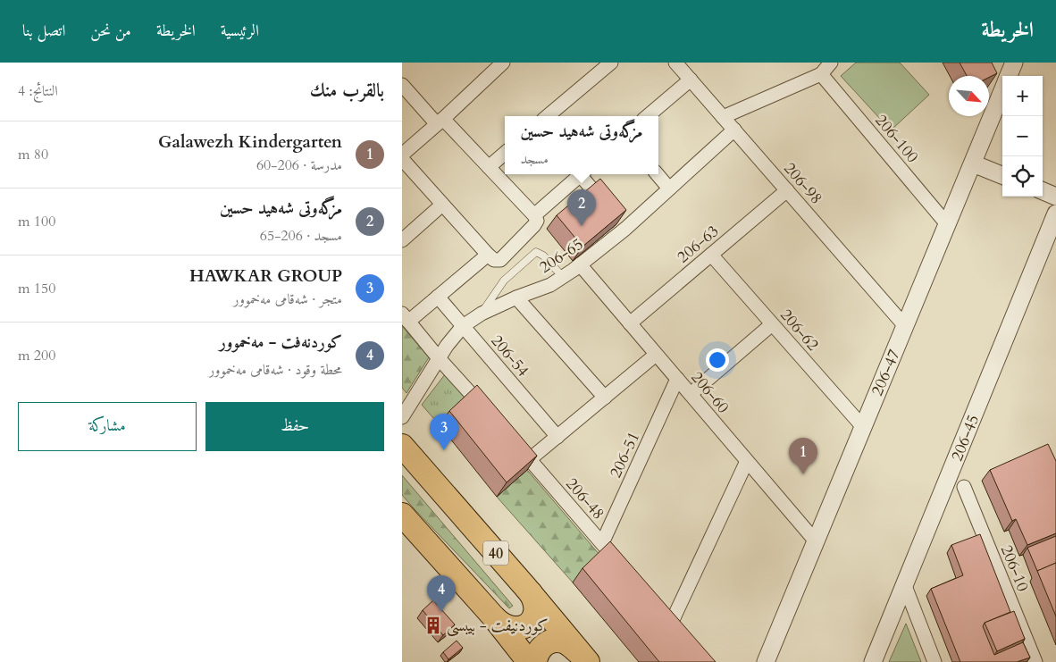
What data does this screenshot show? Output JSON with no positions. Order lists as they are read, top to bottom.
{
  "streets": {
    "highway": ["40"],
    "street": [
      "206-100",
      "206-98",
      "206-63",
      "206-65",
      "206-62",
      "206-54",
      "206-47",
      "206-60",
      "206-45",
      "206-51",
      "206-48",
      "206-10"
    ]
  },
  "crossings": [
    ["206-100", "206-47"],
    ["206-98", "206-63"],
    ["206-98", "206-65"],
    ["206-98", "206-47"],
    ["206-63", "206-62"],
    ["206-63", "206-60"],
    ["206-65", "206-54"],
    ["206-65", "206-60"],
    ["206-62", "206-47"],
    ["206-47", "206-60"],
    ["206-60", "206-51"],
    ["206-51", "206-48"]
  ],
  "places": {
    "building": ["کوردنیفت - بیبسی"]
  },
  "north": "bottom right",
  "page": {
    "header": "الخريطة",
    "nav": [
      "الرئيسية",
      "الخريطة",
      "من نحن",
      "اتصل بنا"
    ],
    "heading": ["بالقرب منك", "النتائج: 4"],
    "map_buttons": ["+", "−"],
    "popup": ["مزگەوتی شەهید حسين", "مسجد"],
    "list": [
      {
        "mark": "1",
        "name": "Galawezh Kindergarten",
        "note": "مدرسة · 206-60",
        "value": "80 m"
      },
      {
        "mark": "2",
        "name": "مزگەوتی شەهید حسين",
        "note": "مسجد · 206-65",
        "value": "100 m"
      },
      {
        "mark": "3",
        "name": "HAWKAR GROUP",
        "note": "متجر · شەقامی مەخموور",
        "value": "150 m"
      },
      {
        "mark": "4",
        "name": "كوردنه‌فت - مه‌خموور",
        "note": "محطة وقود · شەقامی مەخموور",
        "value": "200 m"
      }
    ],
    "pins": [
      "2",
      "3",
      "1",
      "4"
    ],
    "buttons": ["حفظ", "مشاركة"]
  }
}
